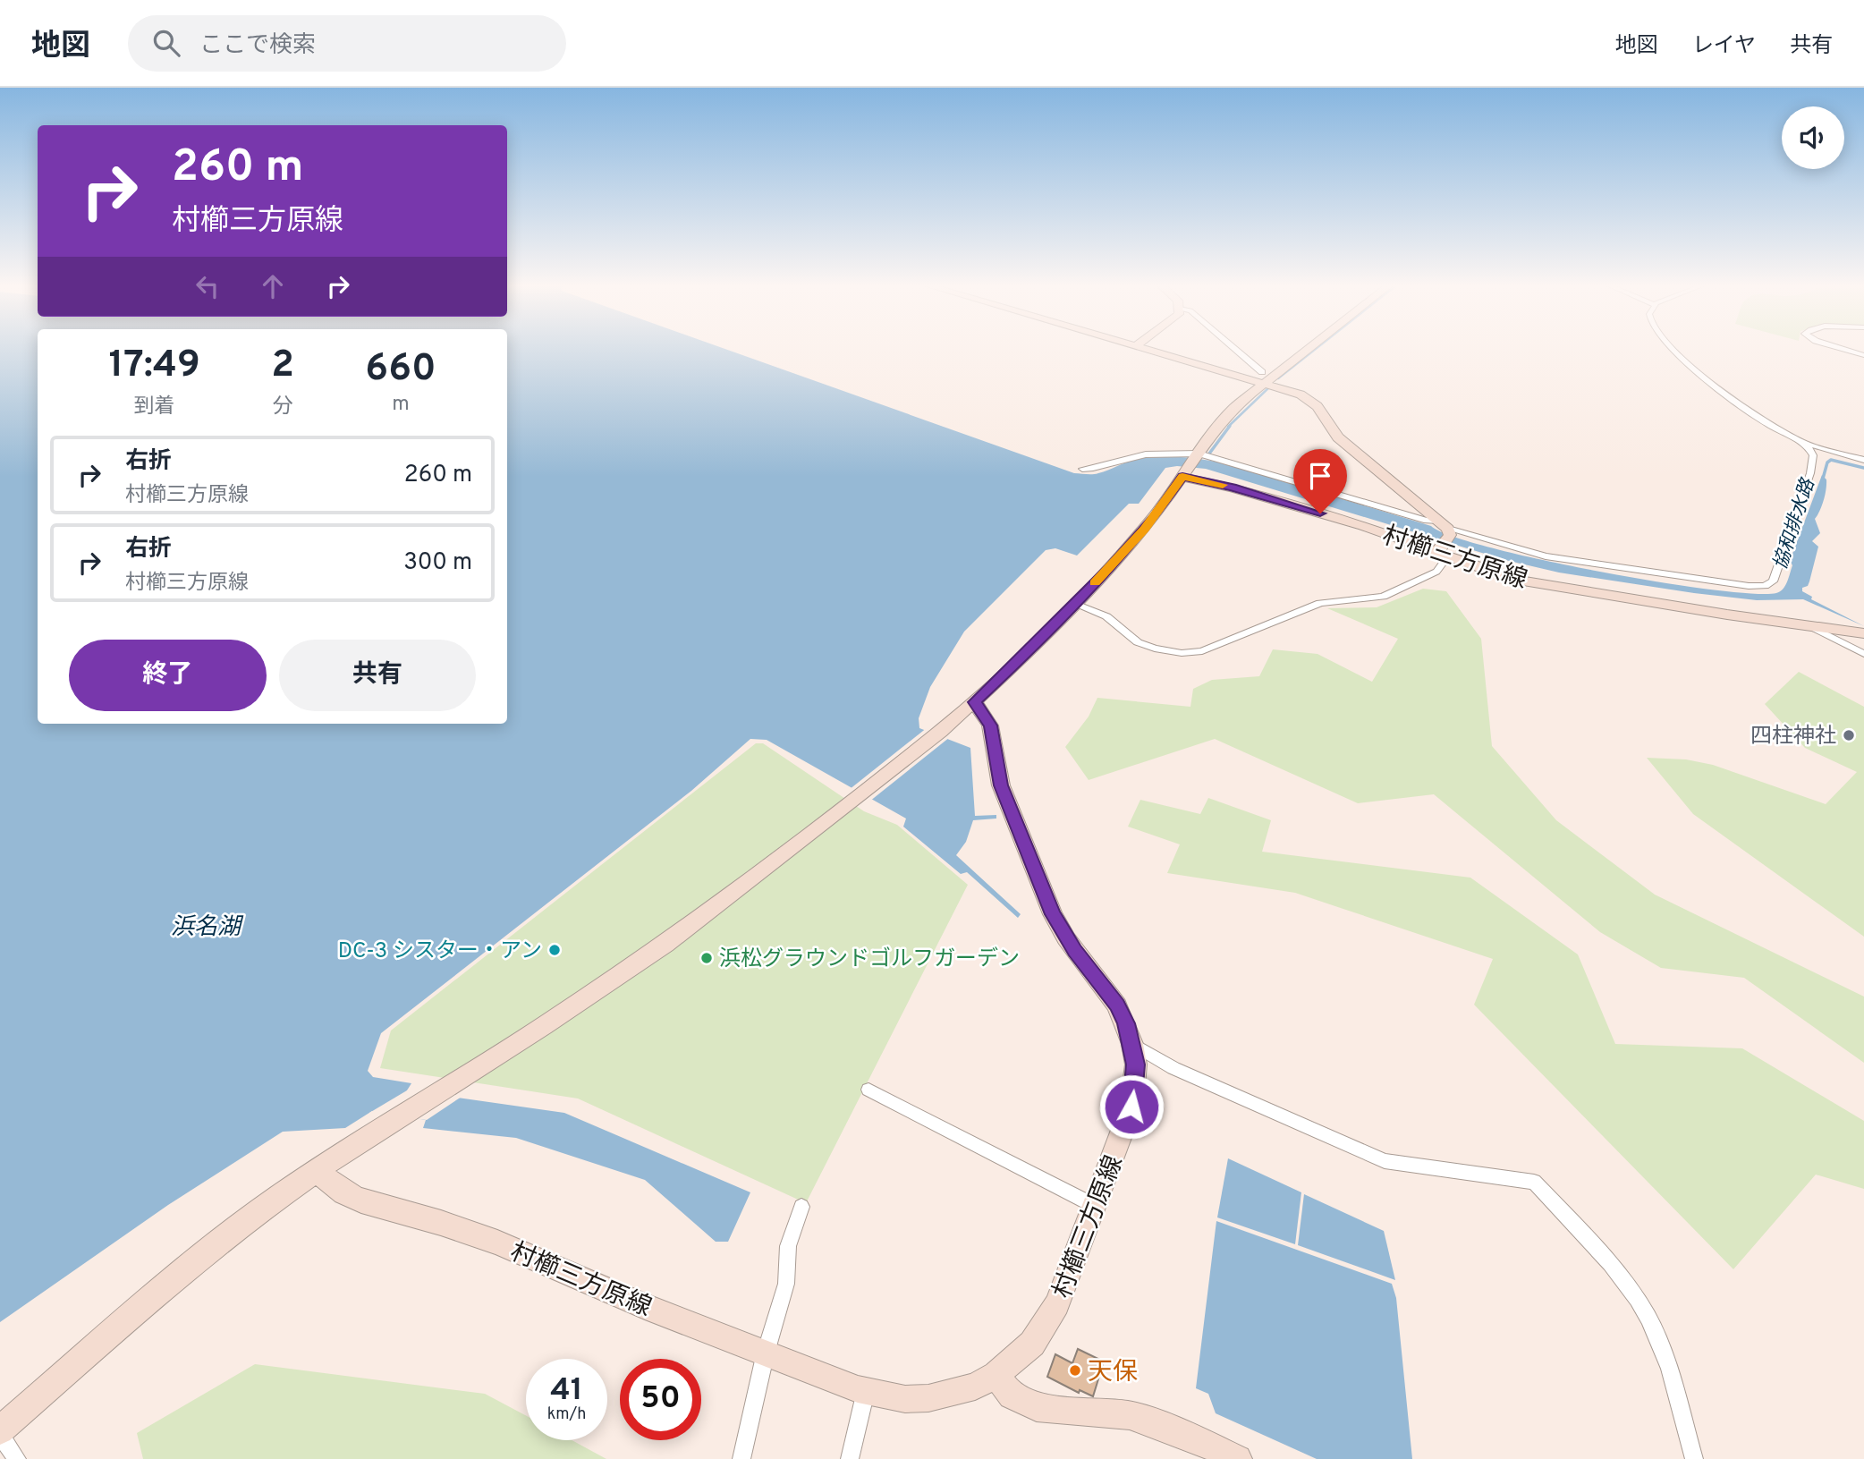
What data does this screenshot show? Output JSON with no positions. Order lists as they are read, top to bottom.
{
  "streets": {
    "street": ["村櫛三方原線"]
  },
  "water": ["協和排水路", "浜名湖"],
  "places": [
    "四柱神社",
    "DC-3 シスター・アン",
    "浜松グラウンドゴルフガーデン",
    "天保"
  ],
  "page": {
    "header": "地図",
    "search": "ここで検索",
    "nav": ["地図", "レイヤ", "共有"],
    "turn": ["260 m", "村櫛三方原線"],
    "eta": [
      "17:49",
      "到着",
      "2",
      "分",
      "660",
      "m"
    ],
    "list": [
      {
        "name": "右折",
        "note": "村櫛三方原線",
        "value": "260 m"
      },
      {
        "name": "右折",
        "note": "村櫛三方原線",
        "value": "300 m"
      }
    ],
    "buttons": ["終了", "共有"],
    "speed": "41 km/h",
    "limit": "50"
  }
}
